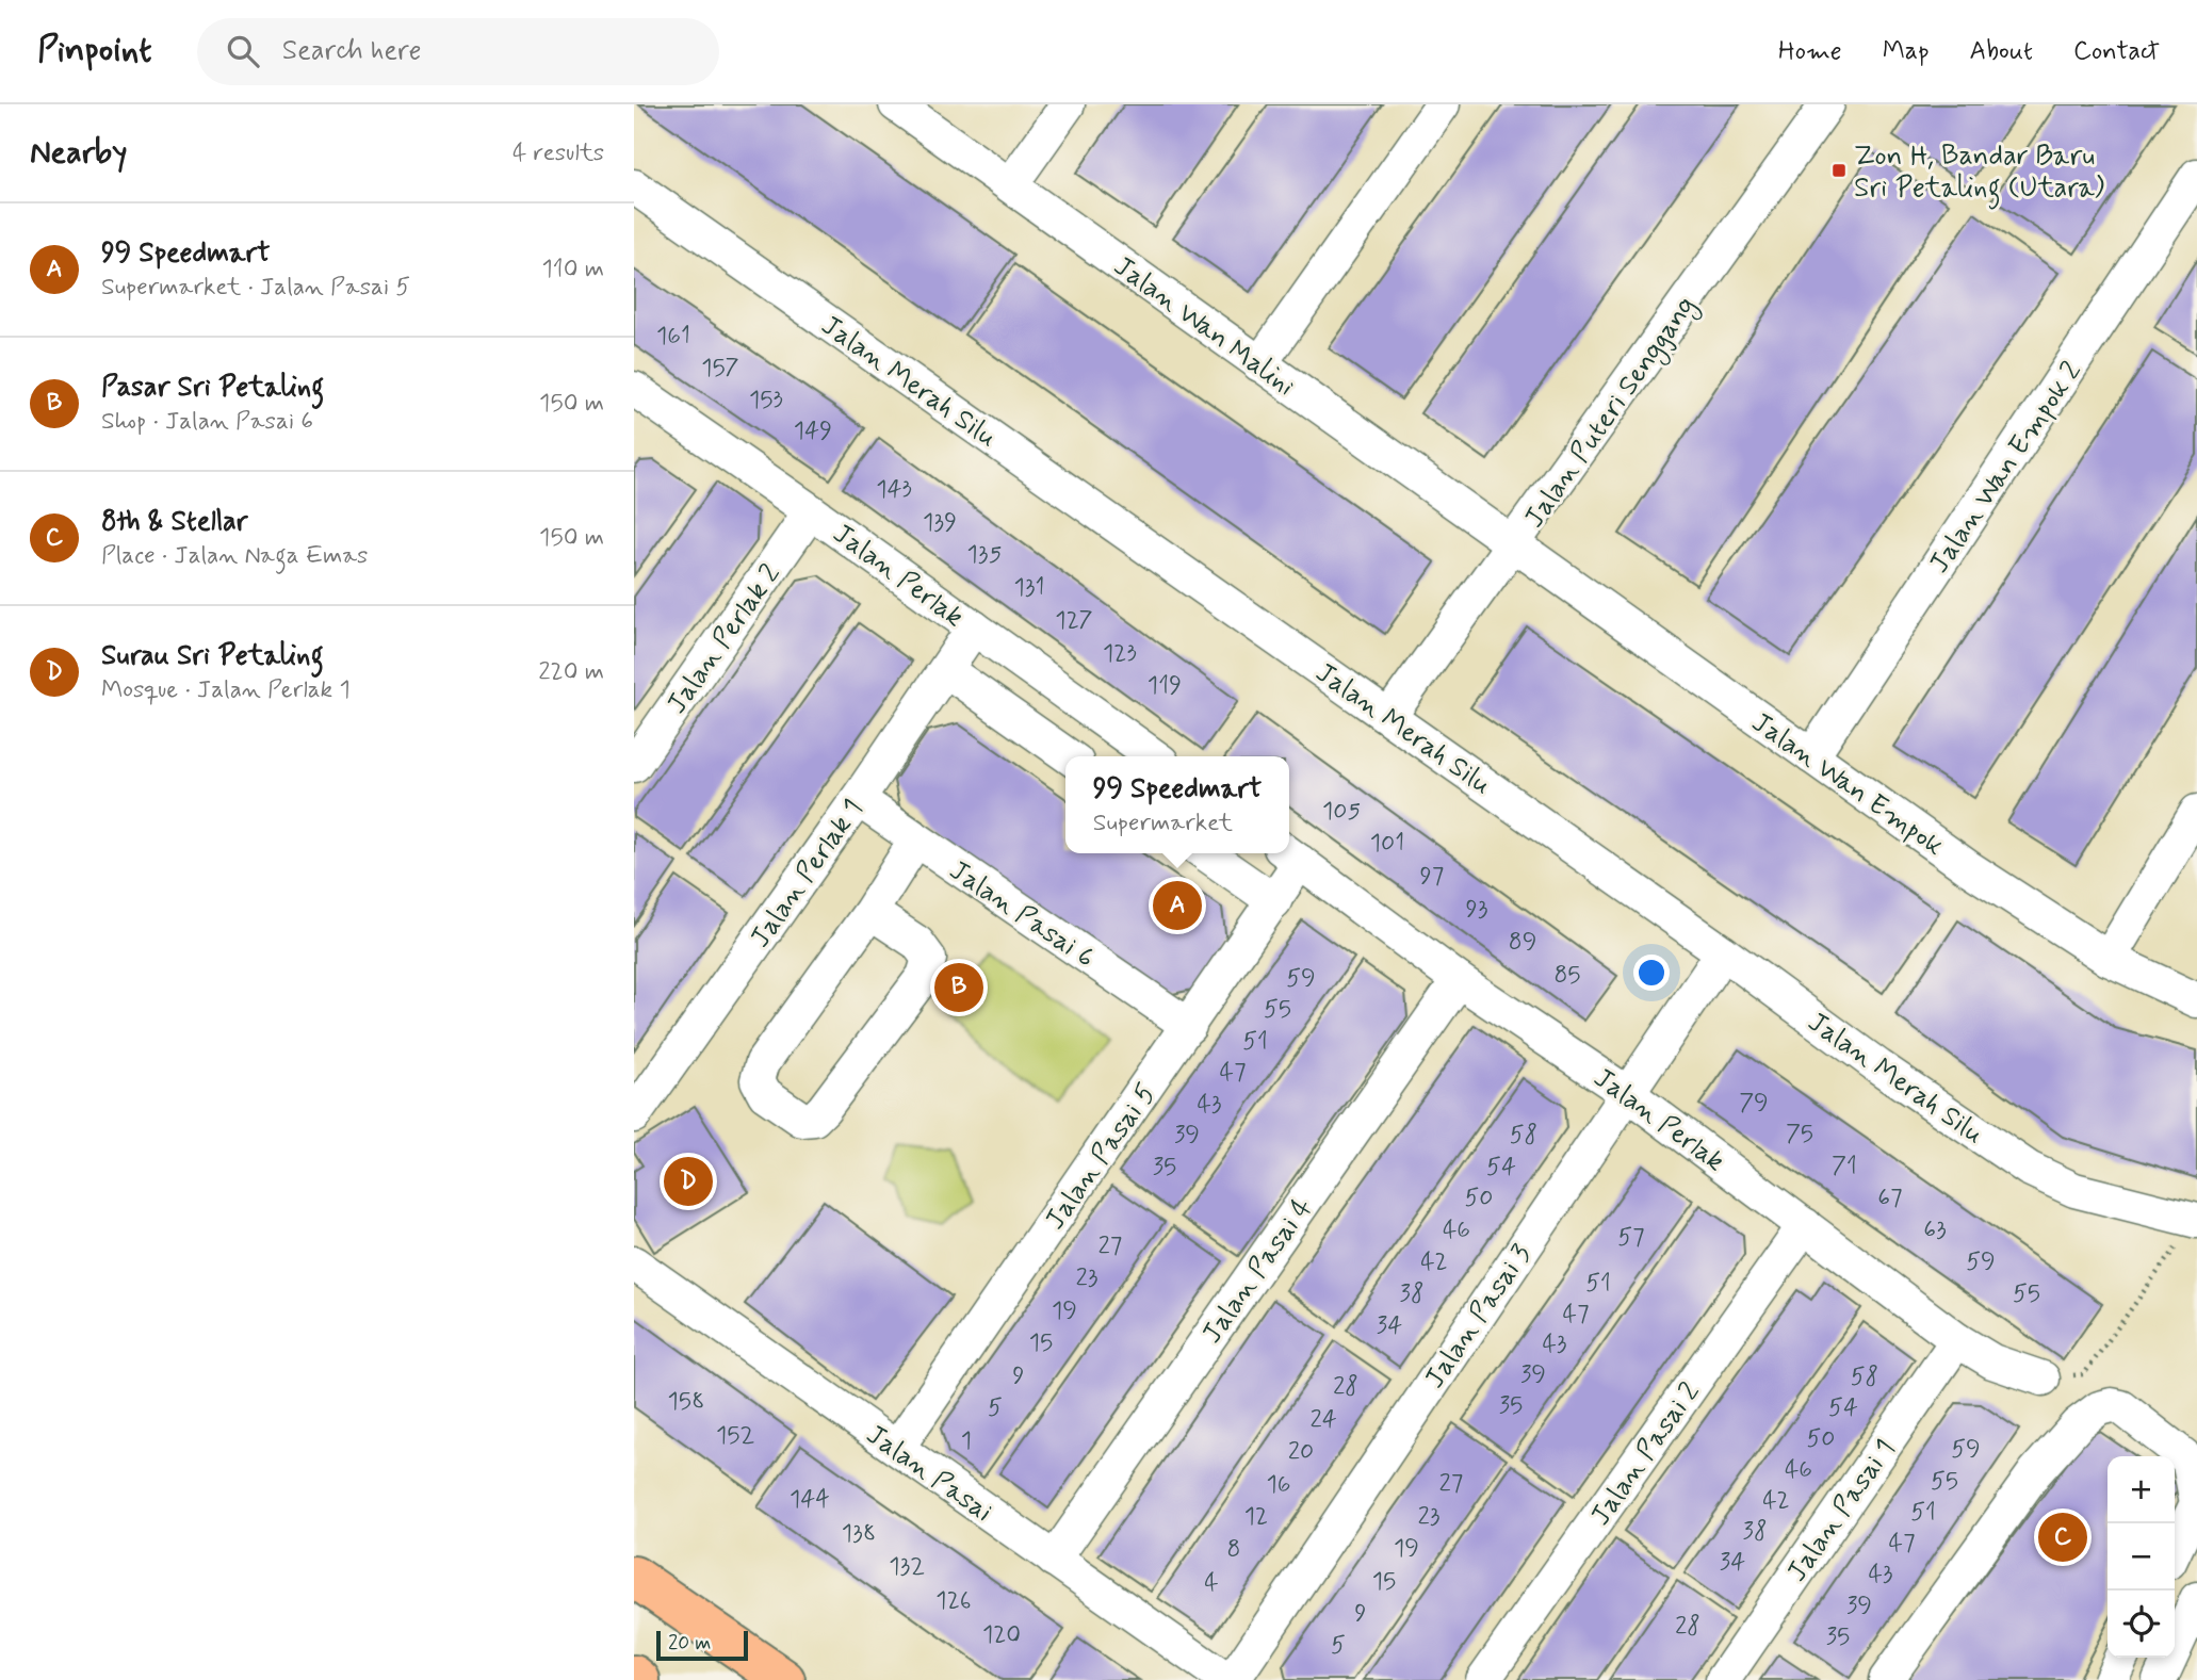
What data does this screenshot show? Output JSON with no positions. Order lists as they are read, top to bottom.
{
  "streets": {
    "street": [
      "Jalan Wan Malini",
      "Jalan Merah Silu",
      "Jalan Puteri Senggang",
      "Jalan Wan Empok 2",
      "Jalan Perlak",
      "Jalan Perlak 2",
      "Jalan Wan Empok",
      "Jalan Perlak 1",
      "Jalan Pasai 6",
      "Jalan Pasai 5",
      "Jalan Pasai 4",
      "Jalan Pasai 3",
      "Jalan Pasai 2",
      "Jalan Pasai",
      "Jalan Pasai 1"
    ]
  },
  "crossings": [
    ["Jalan Wan Malini", "Jalan Puteri Senggang"],
    ["Jalan Wan Malini", "Jalan Wan Empok"],
    ["Jalan Merah Silu", "Jalan Puteri Senggang"],
    ["Jalan Merah Silu", "Jalan Pasai 3"],
    ["Jalan Puteri Senggang", "Jalan Wan Empok"],
    ["Jalan Wan Empok 2", "Jalan Wan Empok"],
    ["Jalan Perlak", "Jalan Perlak 2"],
    ["Jalan Perlak", "Jalan Perlak 1"],
    ["Jalan Perlak", "Jalan Pasai 5"],
    ["Jalan Perlak", "Jalan Pasai 4"],
    ["Jalan Perlak", "Jalan Pasai 3"],
    ["Jalan Perlak", "Jalan Pasai 2"],
    ["Jalan Perlak", "Jalan Pasai 1"],
    ["Jalan Perlak 1", "Jalan Pasai 6"],
    ["Jalan Pasai 6", "Jalan Pasai 5"],
    ["Jalan Pasai 5", "Jalan Pasai"],
    ["Jalan Pasai 4", "Jalan Pasai"]
  ],
  "places": {
    "transit": ["Zon H, Bandar Baru Sri Petaling (Utara)"]
  },
  "house_numbers": [
    "161",
    "157",
    "153",
    "149",
    "143",
    "139",
    "135",
    "131",
    "127",
    "123",
    "119",
    "105",
    "101",
    "97",
    "93",
    "89",
    "85",
    "59",
    "55",
    "51",
    "47",
    "79",
    "43",
    "75",
    "39",
    "58",
    "71",
    "35",
    "54",
    "50",
    "67",
    "46",
    "63",
    "57",
    "27",
    "42",
    "59",
    "23",
    "51",
    "38",
    "55",
    "19",
    "47",
    "34",
    "15",
    "43",
    "39",
    "9",
    "58",
    "28",
    "158",
    "35",
    "5",
    "54",
    "24",
    "152",
    "50",
    "1",
    "59",
    "20",
    "46",
    "55",
    "27",
    "16",
    "144",
    "42",
    "51",
    "12",
    "23",
    "38",
    "138",
    "47",
    "19",
    "8",
    "34",
    "132",
    "43",
    "15",
    "4",
    "126",
    "39",
    "9",
    "28",
    "120",
    "35",
    "5"
  ],
  "scale_bar": "20 m",
  "page": {
    "header": "Pinpoint",
    "search": "Search here",
    "nav": [
      "Home",
      "Map",
      "About",
      "Contact"
    ],
    "heading": ["Nearby", "4 results"],
    "list": [
      {
        "mark": "A",
        "name": "99 Speedmart",
        "note": "Supermarket · Jalan Pasai 5",
        "value": "110 m"
      },
      {
        "mark": "B",
        "name": "Pasar Sri Petaling",
        "note": "Shop · Jalan Pasai 6",
        "value": "150 m"
      },
      {
        "mark": "C",
        "name": "8th & Stellar",
        "note": "Place · Jalan Naga Emas",
        "value": "150 m"
      },
      {
        "mark": "D",
        "name": "Surau Sri Petaling",
        "note": "Mosque · Jalan Perlak 1",
        "value": "220 m"
      }
    ],
    "popup": ["99 Speedmart", "Supermarket"],
    "pins": [
      "A",
      "B",
      "D",
      "C"
    ],
    "map_buttons": ["+", "−"],
    "scale": "20 m"
  }
}
